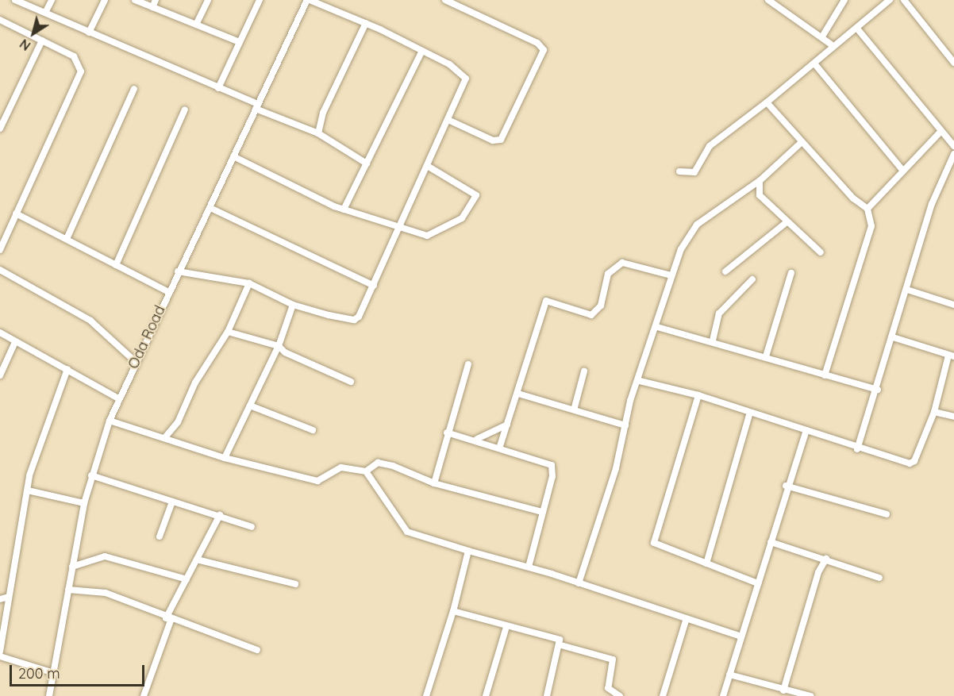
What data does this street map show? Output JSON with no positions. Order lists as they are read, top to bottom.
{
  "streets": {
    "street": ["Oda Road"]
  },
  "scale_bar": "200 m",
  "north": "bottom left"
}
